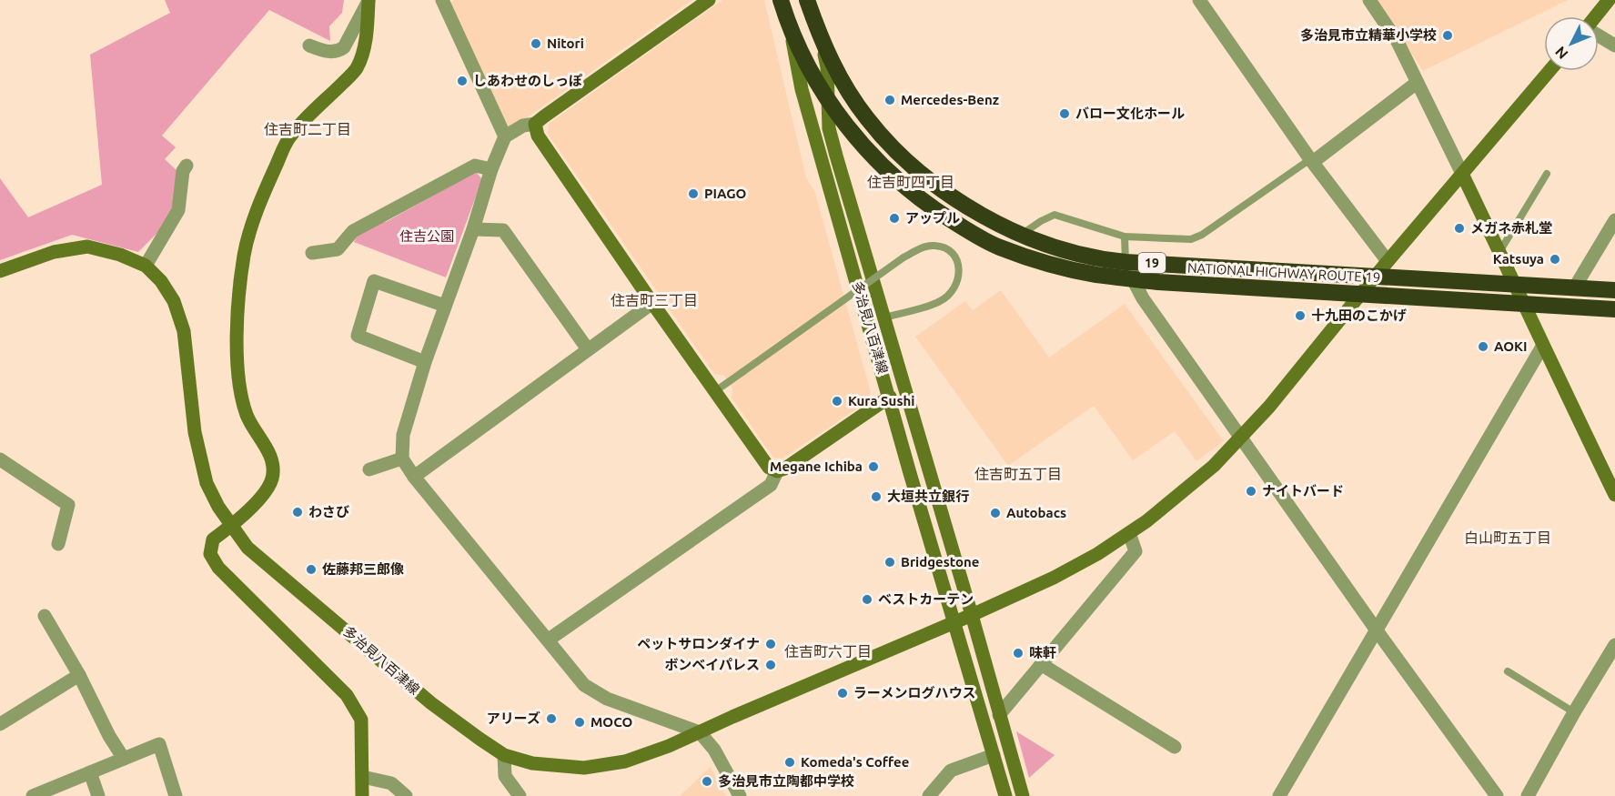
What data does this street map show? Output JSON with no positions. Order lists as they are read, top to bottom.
{
  "streets": {
    "highway": ["19", "NATIONAL HIGHWAY ROUTE 19"],
    "street": ["多治見八百津線"]
  },
  "crossings": [
    ["NATIONAL HIGHWAY ROUTE 19", "多治見八百津線"]
  ],
  "districts": [
    "住吉町二丁目",
    "住吉町四丁目",
    "住吉町三丁目",
    "住吉町五丁目",
    "白山町五丁目",
    "住吉町六丁目"
  ],
  "parks": ["住吉公園"],
  "places": [
    "多治見市立精華小学校",
    "Nitori",
    "しあわせのしっぽ",
    "Mercedes-Benz",
    "バロー文化ホール",
    "PIAGO",
    "アップル",
    "メガネ赤札堂",
    "Katsuya",
    "十九田のこかげ",
    "AOKI",
    "Kura Sushi",
    "Megane Ichiba",
    "ナイトバード",
    "大垣共立銀行",
    "わさび",
    "Autobacs",
    "Bridgestone",
    "佐藤邦三郎像",
    "ベストカーテン",
    "ペットサロンダイナ",
    "味軒",
    "ボンベイパレス",
    "ラーメンログハウス",
    "アリーズ",
    "MOCO",
    "Komeda's Coffee",
    "多治見市立陶都中学校"
  ],
  "north": "bottom left"
}
